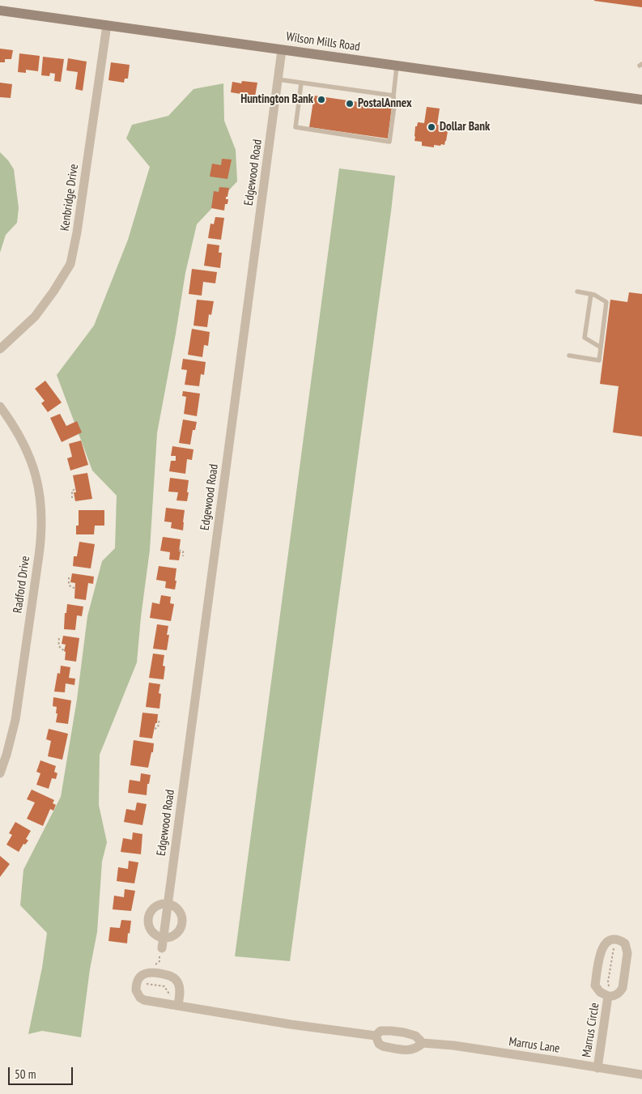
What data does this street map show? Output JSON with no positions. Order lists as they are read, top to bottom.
{
  "streets": {
    "main road": ["Wilson Mills Road"],
    "street": [
      "Edgewood Road",
      "Kenbridge Drive",
      "Radford Drive",
      "Marrus Circle",
      "Marrus Lane"
    ]
  },
  "crossings": [
    ["Wilson Mills Road", "Edgewood Road"],
    ["Wilson Mills Road", "Kenbridge Drive"],
    ["Marrus Circle", "Marrus Lane"]
  ],
  "places": ["Huntington Bank", "PostalAnnex", "Dollar Bank"],
  "scale_bar": "50 m"
}
